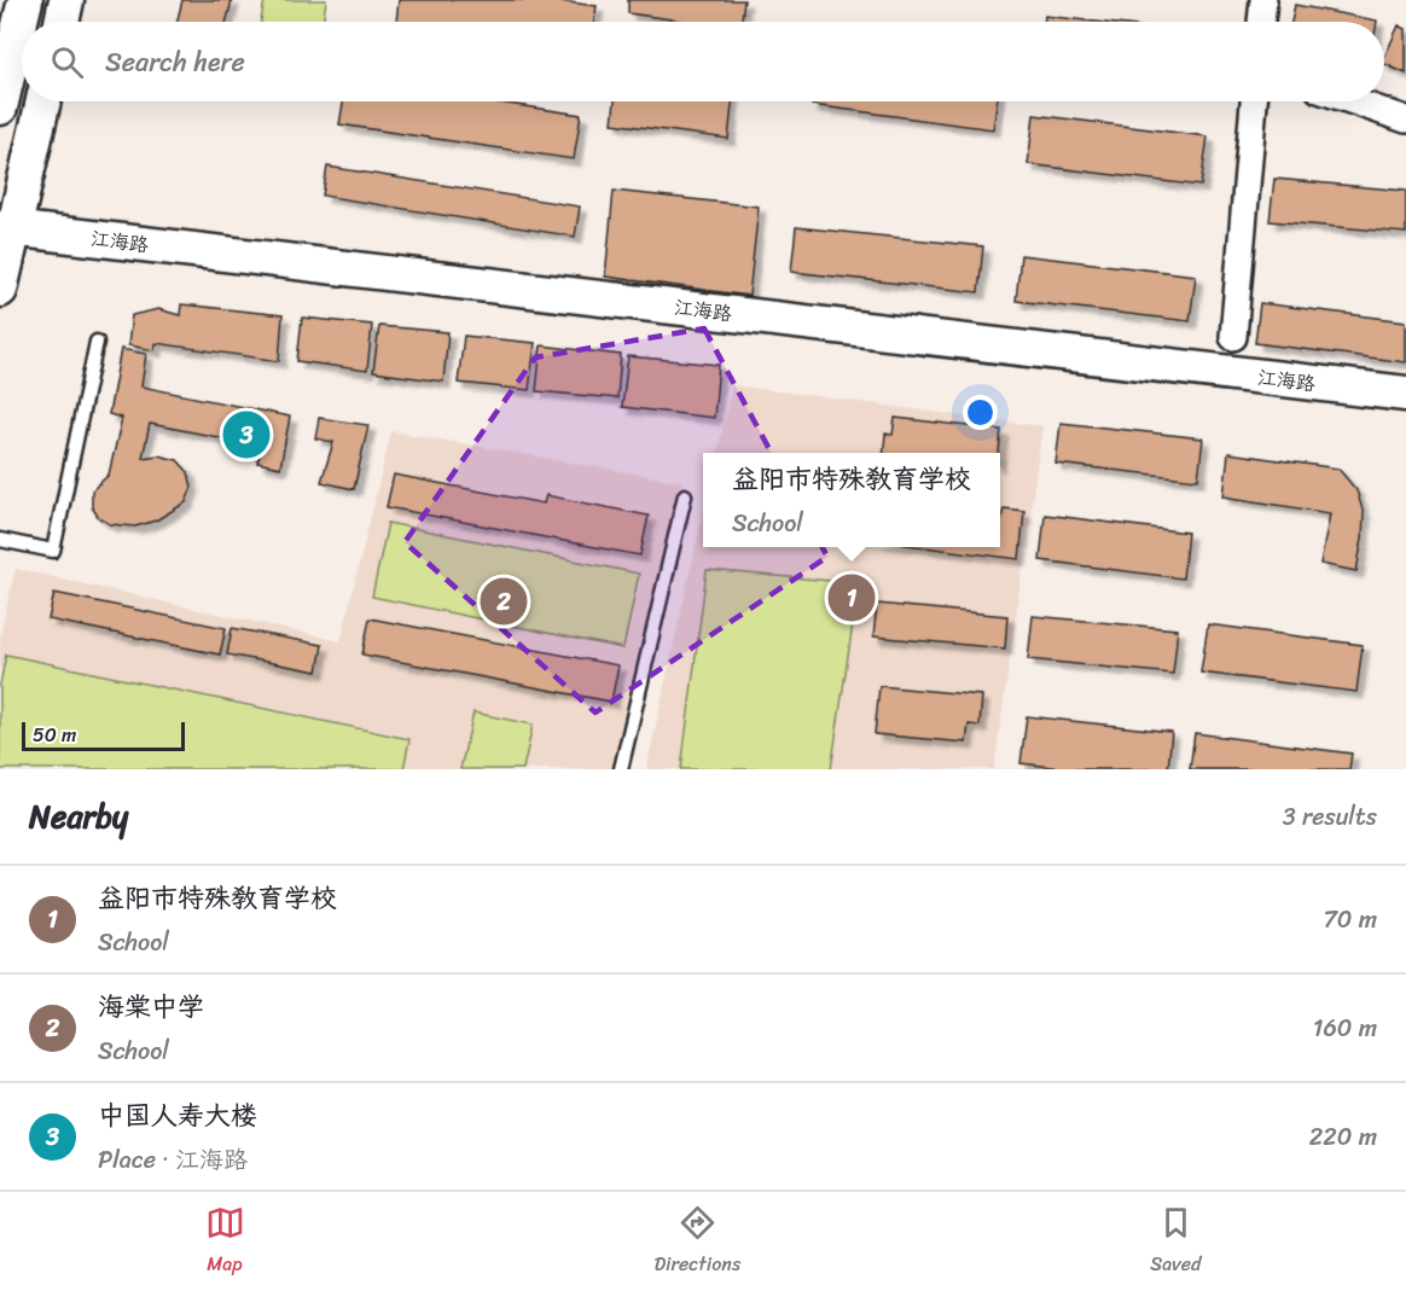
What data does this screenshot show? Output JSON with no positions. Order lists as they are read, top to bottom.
{
  "streets": {
    "street": ["江海路"]
  },
  "scale_bar": "50 m",
  "page": {
    "search": "Search here",
    "pins": ["3", "1", "2"],
    "popup": ["益阳市特殊教育学校", "School"],
    "scale": "50 m",
    "heading": ["Nearby", "3 results"],
    "list": [
      {
        "mark": "1",
        "name": "益阳市特殊教育学校",
        "note": "School",
        "value": "70 m"
      },
      {
        "mark": "2",
        "name": "海棠中学",
        "note": "School",
        "value": "160 m"
      },
      {
        "mark": "3",
        "name": "中国人寿大楼",
        "note": "Place · 江海路",
        "value": "220 m"
      }
    ],
    "nav": ["Map", "Directions", "Saved"]
  }
}
